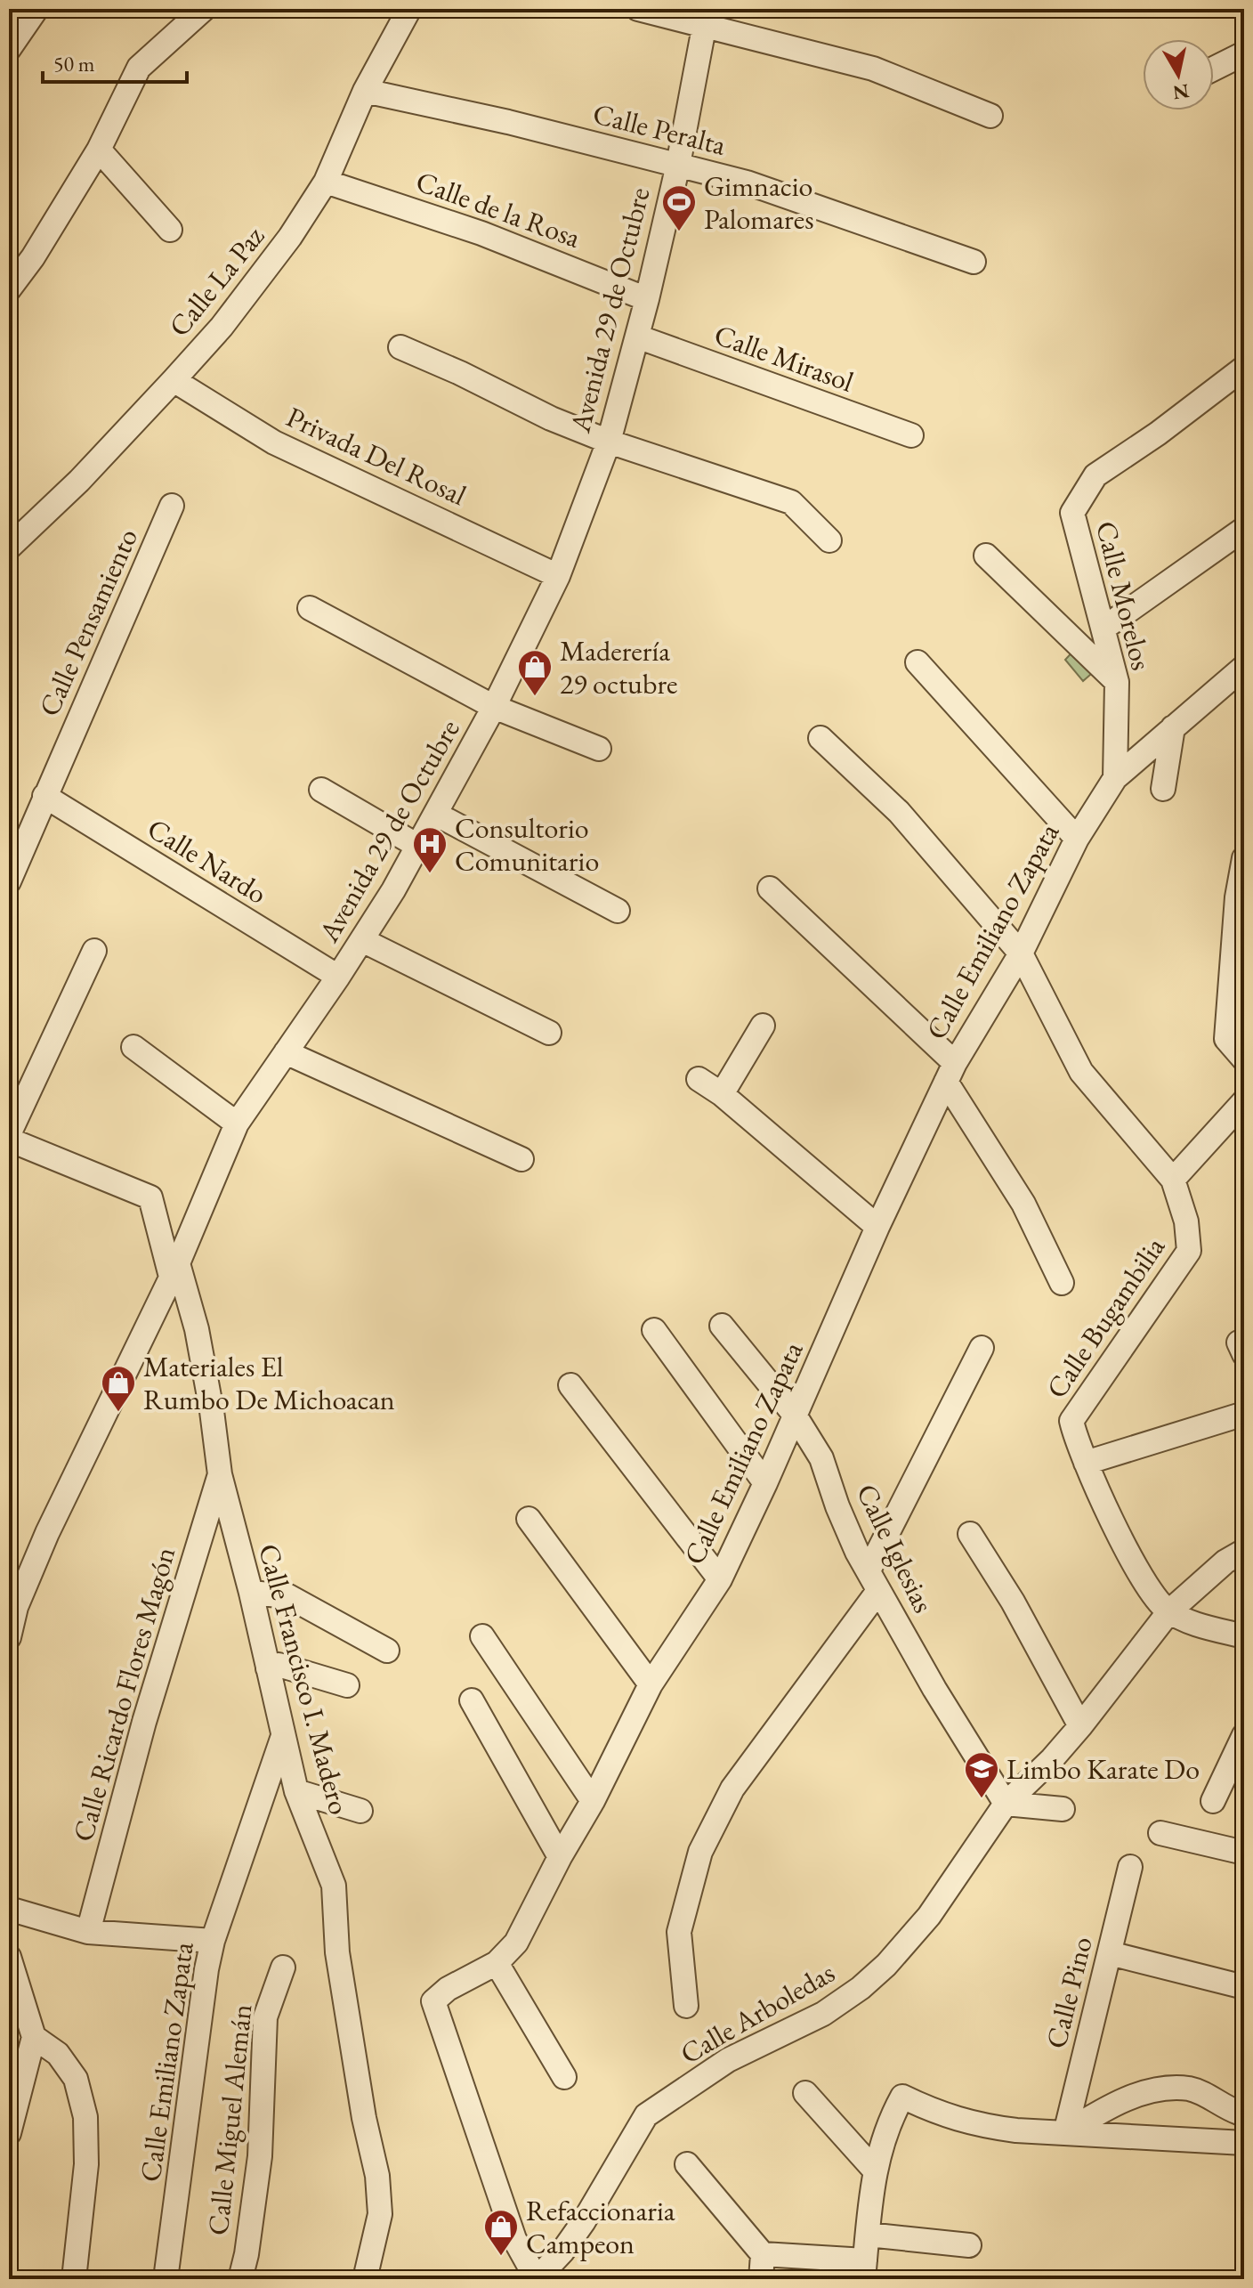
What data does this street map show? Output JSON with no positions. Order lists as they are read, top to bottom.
{
  "streets": {
    "street": [
      "Calle Peralta",
      "Calle de la Rosa",
      "Calle La Paz",
      "Avenida 29 de Octubre",
      "Calle Mirasol",
      "Privada Del Rosal",
      "Calle Morelos",
      "Calle Pensamiento",
      "Calle Nardo",
      "Calle Emiliano Zapata",
      "Calle Bugambilia",
      "Calle Iglesias",
      "Calle Francisco I. Madero",
      "Calle Ricardo Flores Magón",
      "Calle Pino",
      "Calle Arboledas",
      "Calle Miguel Alemán"
    ]
  },
  "crossings": [
    ["Calle Peralta", "Calle La Paz"],
    ["Calle Peralta", "Avenida 29 de Octubre"],
    ["Calle de la Rosa", "Calle La Paz"],
    ["Calle de la Rosa", "Avenida 29 de Octubre"],
    ["Calle La Paz", "Privada Del Rosal"],
    ["Avenida 29 de Octubre", "Calle Mirasol"],
    ["Avenida 29 de Octubre", "Privada Del Rosal"],
    ["Avenida 29 de Octubre", "Calle Nardo"],
    ["Avenida 29 de Octubre", "Calle Francisco I. Madero"],
    ["Calle Morelos", "Calle Emiliano Zapata"],
    ["Calle Pensamiento", "Calle Nardo"],
    ["Calle Emiliano Zapata", "Calle Bugambilia"],
    ["Calle Emiliano Zapata", "Calle Iglesias"],
    ["Calle Emiliano Zapata", "Calle Francisco I. Madero"],
    ["Calle Emiliano Zapata", "Calle Arboledas"],
    ["Calle Bugambilia", "Calle Arboledas"],
    ["Calle Iglesias", "Calle Arboledas"],
    ["Calle Francisco I. Madero", "Calle Ricardo Flores Magón"]
  ],
  "places": {
    "sports": ["Gimnacio Palomares"],
    "shop": ["Maderería 29 octubre", "Materiales El Rumbo De Michoacan", "Refaccionaria Campeon"],
    "hospital": ["Consultorio Comunitario"],
    "school or university": ["Limbo Karate Do"]
  },
  "scale_bar": "50 m",
  "north": "bottom"
}
